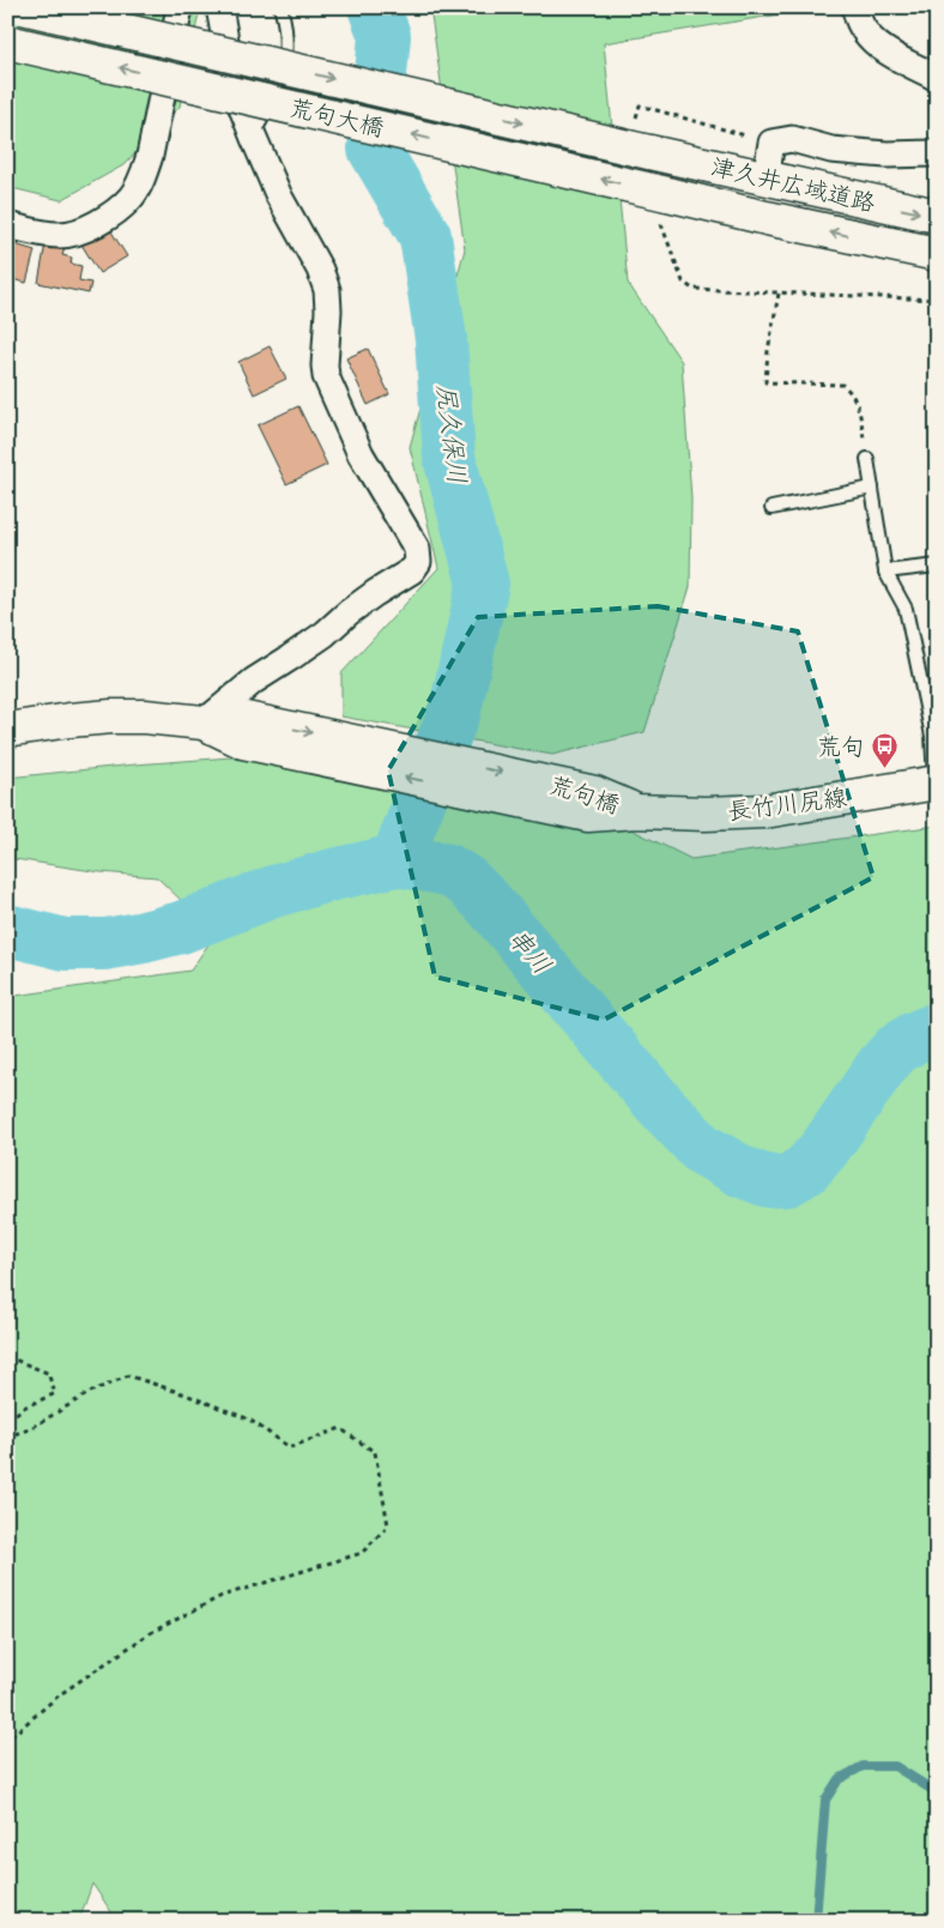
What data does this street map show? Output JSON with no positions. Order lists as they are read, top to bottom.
{
  "streets": {
    "main road": [
      "荒句大橋",
      "津久井広域道路",
      "荒句橋",
      "長竹川尻線"
    ]
  },
  "crossings": [
    ["荒句大橋", "津久井広域道路"],
    ["荒句橋", "長竹川尻線"]
  ],
  "water": ["尻久保川", "串川"],
  "places": {
    "bus stop": ["荒句"]
  }
}
